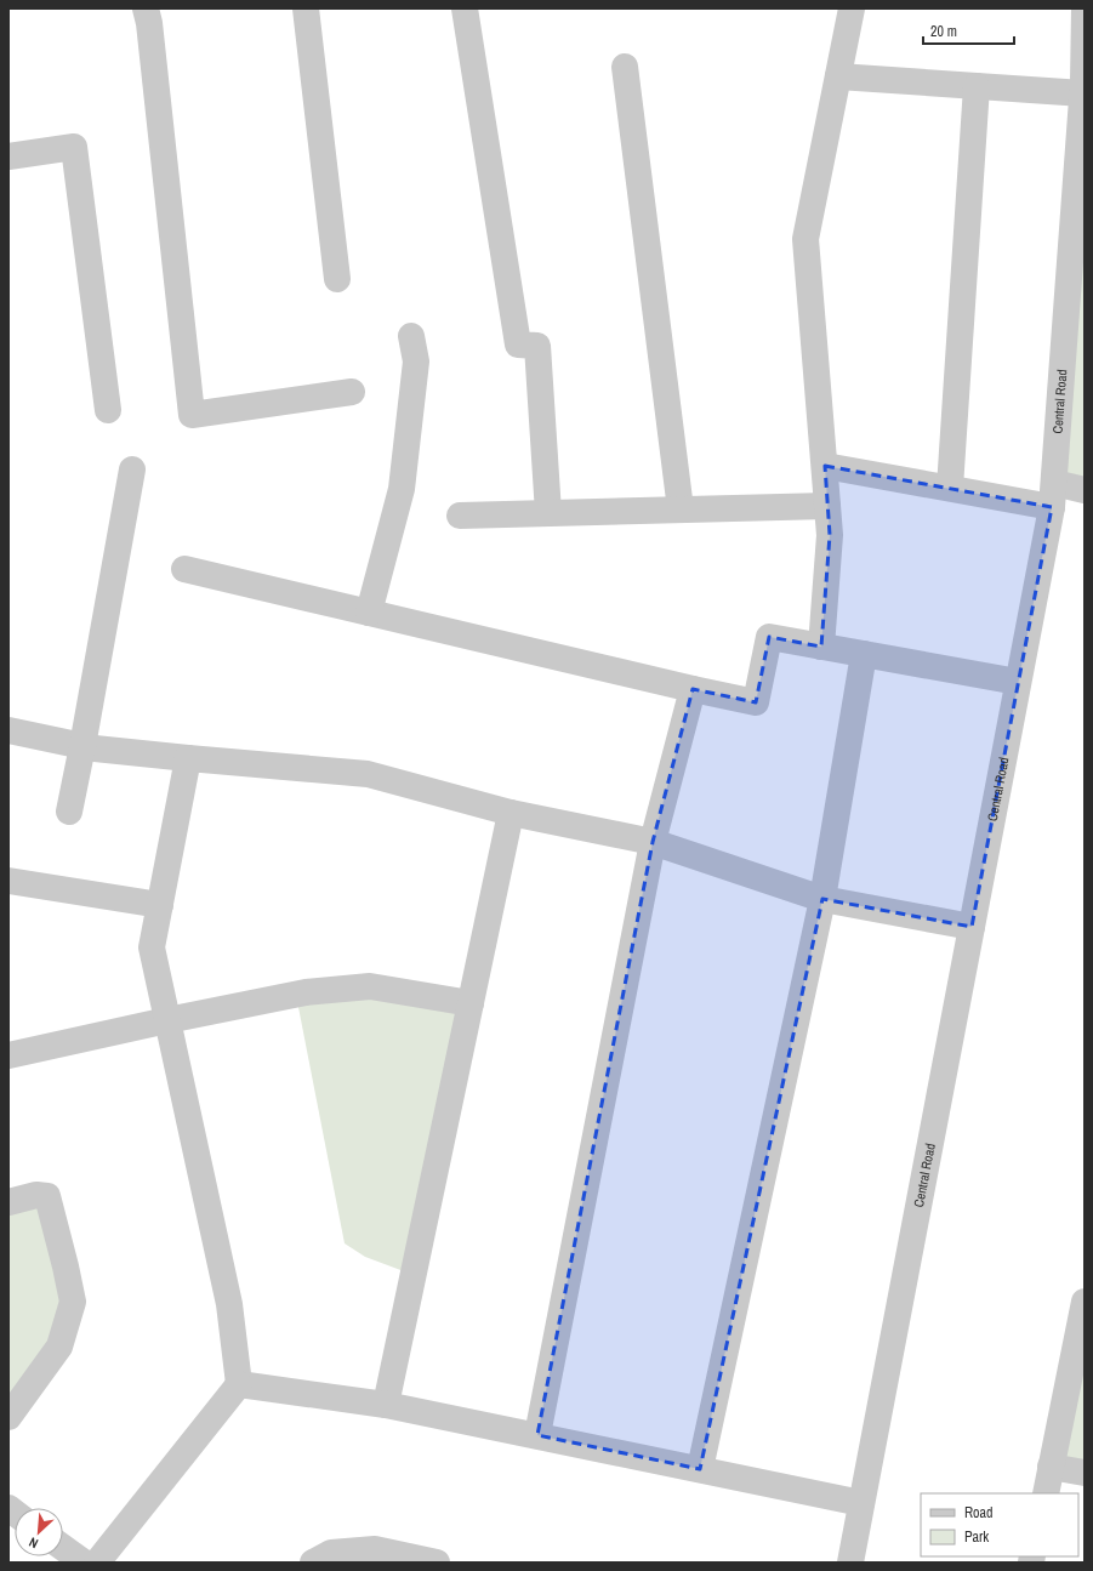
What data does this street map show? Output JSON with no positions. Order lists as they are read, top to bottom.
{
  "streets": {
    "street": ["Central Road"]
  },
  "legend": ["Road", "Park"],
  "scale_bar": "20 m",
  "north": "bottom left"
}
